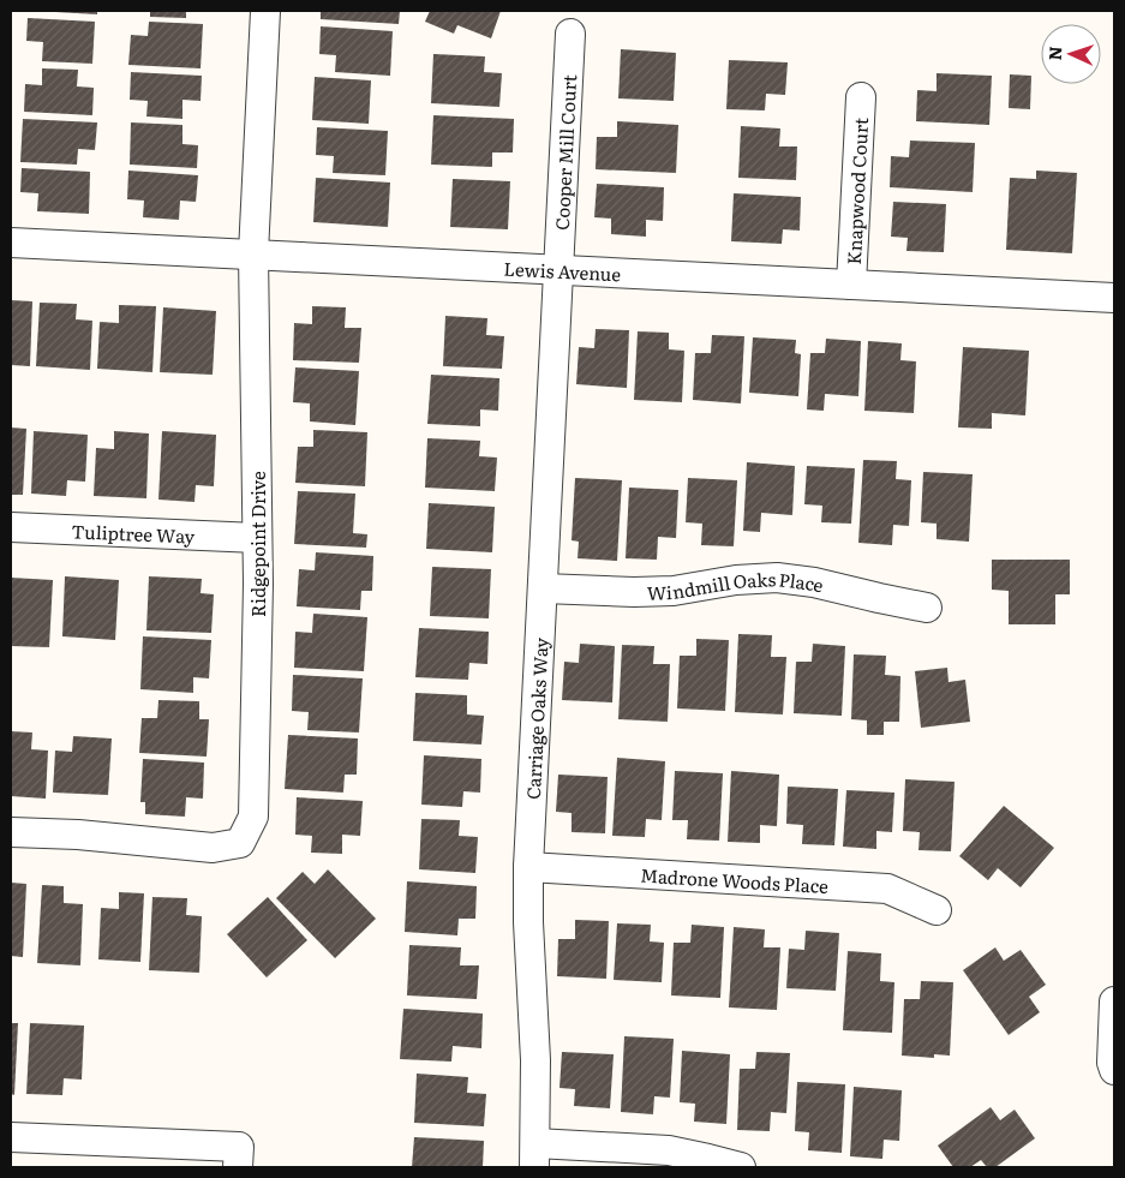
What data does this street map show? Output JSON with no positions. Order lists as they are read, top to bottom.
{
  "streets": {
    "street": [
      "Cooper Mill Court",
      "Knapwood Court",
      "Lewis Avenue",
      "Tuliptree Way",
      "Ridgepoint Drive",
      "Windmill Oaks Place",
      "Carriage Oaks Way",
      "Madrone Woods Place"
    ]
  },
  "crossings": [
    ["Cooper Mill Court", "Lewis Avenue"],
    ["Cooper Mill Court", "Carriage Oaks Way"],
    ["Knapwood Court", "Lewis Avenue"],
    ["Lewis Avenue", "Ridgepoint Drive"],
    ["Lewis Avenue", "Carriage Oaks Way"],
    ["Tuliptree Way", "Ridgepoint Drive"],
    ["Windmill Oaks Place", "Carriage Oaks Way"],
    ["Carriage Oaks Way", "Madrone Woods Place"]
  ],
  "north": "left"
}
